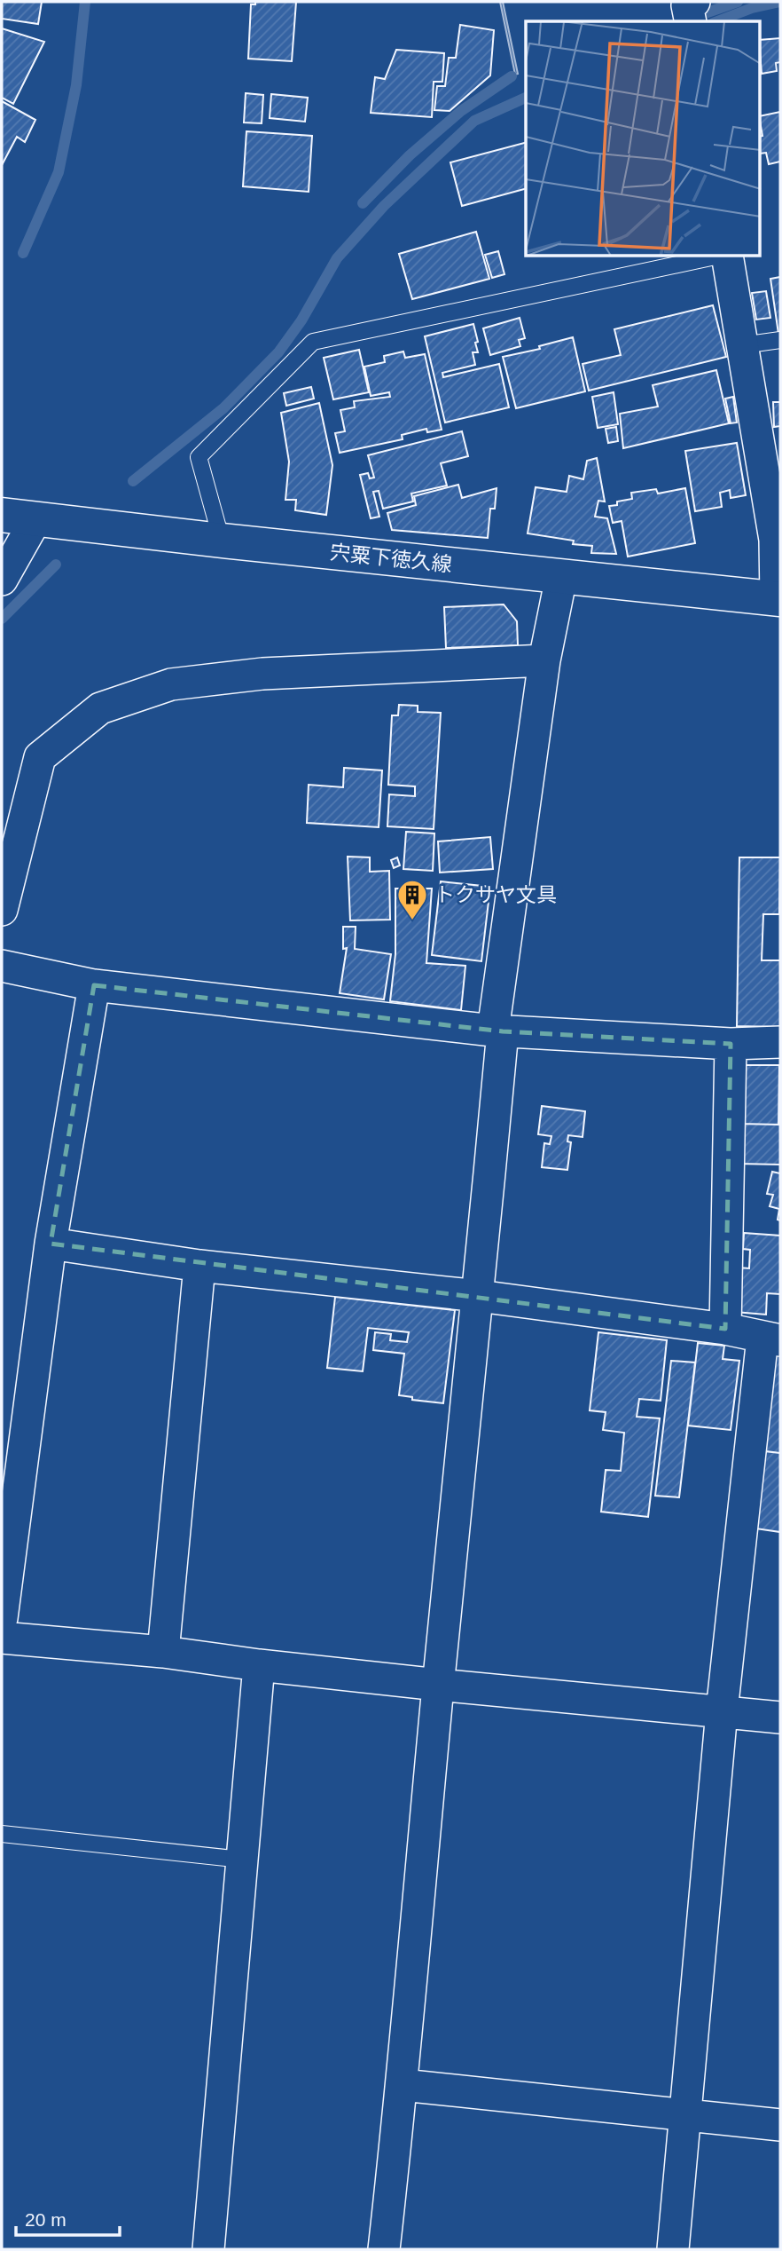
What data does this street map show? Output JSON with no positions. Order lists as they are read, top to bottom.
{
  "streets": {
    "main road": ["宍粟下徳久線"]
  },
  "places": {
    "building": ["トクサヤ文具"]
  },
  "scale_bar": "20 m"
}
